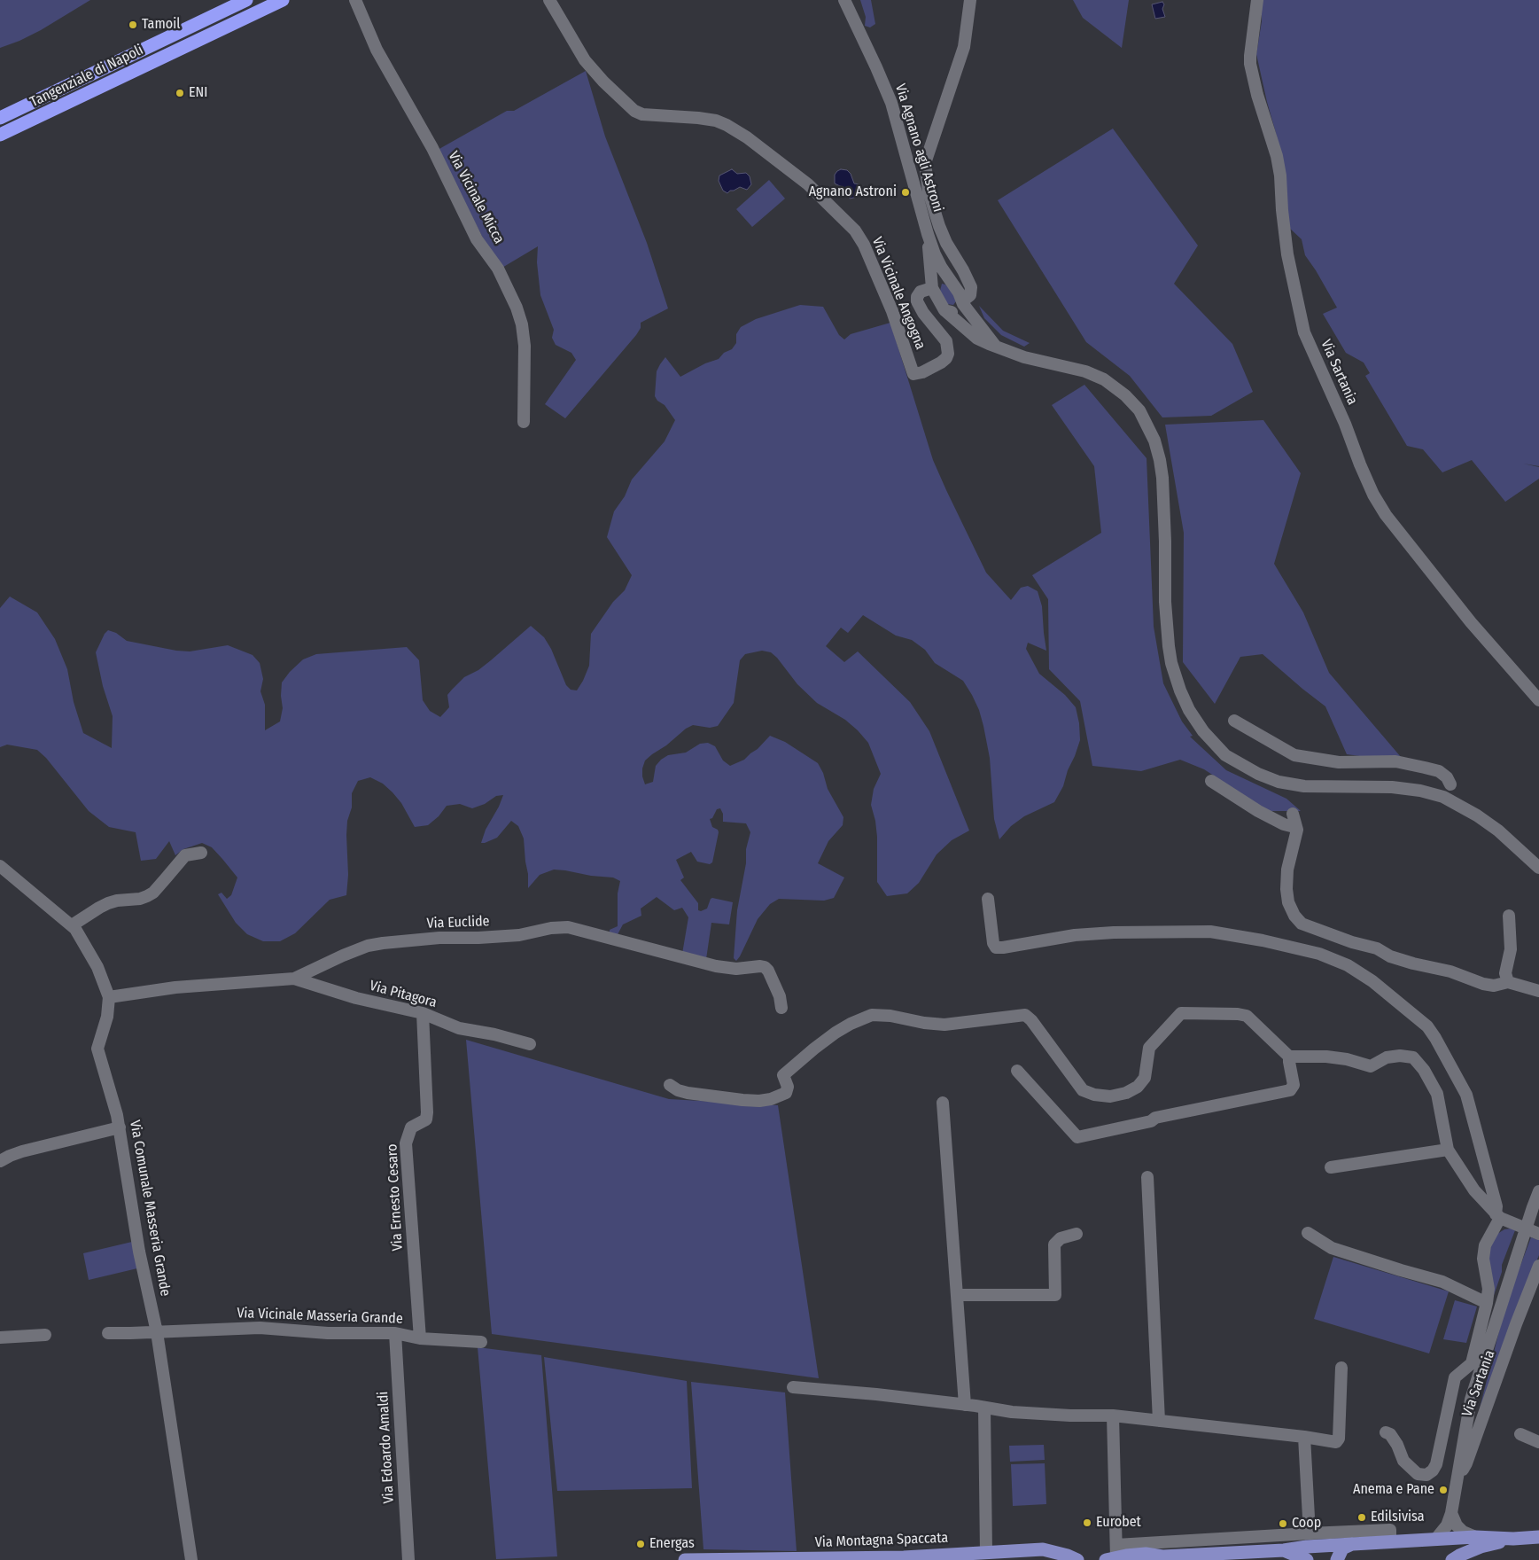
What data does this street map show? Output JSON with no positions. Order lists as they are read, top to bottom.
{
  "streets": {
    "highway": ["Tangenziale di Napoli"],
    "main road": ["Via Montagna Spaccata"],
    "street": [
      "Via Agnano agli Astroni",
      "Via Vicinale Micca",
      "Via Vicinale Angogna",
      "Via Sartania",
      "Via Euclide",
      "Via Pitagora",
      "Via Ernesto Cesaro",
      "Via Comunale Masseria Grande",
      "Via Vicinale Masseria Grande",
      "Via Edoardo Amaldi"
    ]
  },
  "crossings": [
    ["Via Euclide", "Via Pitagora"],
    ["Via Euclide", "Via Comunale Masseria Grande"],
    ["Via Pitagora", "Via Ernesto Cesaro"],
    ["Via Ernesto Cesaro", "Via Vicinale Masseria Grande"],
    ["Via Comunale Masseria Grande", "Via Vicinale Masseria Grande"],
    ["Via Vicinale Masseria Grande", "Via Edoardo Amaldi"]
  ],
  "places": [
    "Tamoil",
    "ENI",
    "Agnano Astroni",
    "Anema e Pane",
    "Edilsivisa",
    "Eurobet",
    "Coop",
    "Energas"
  ]
}
